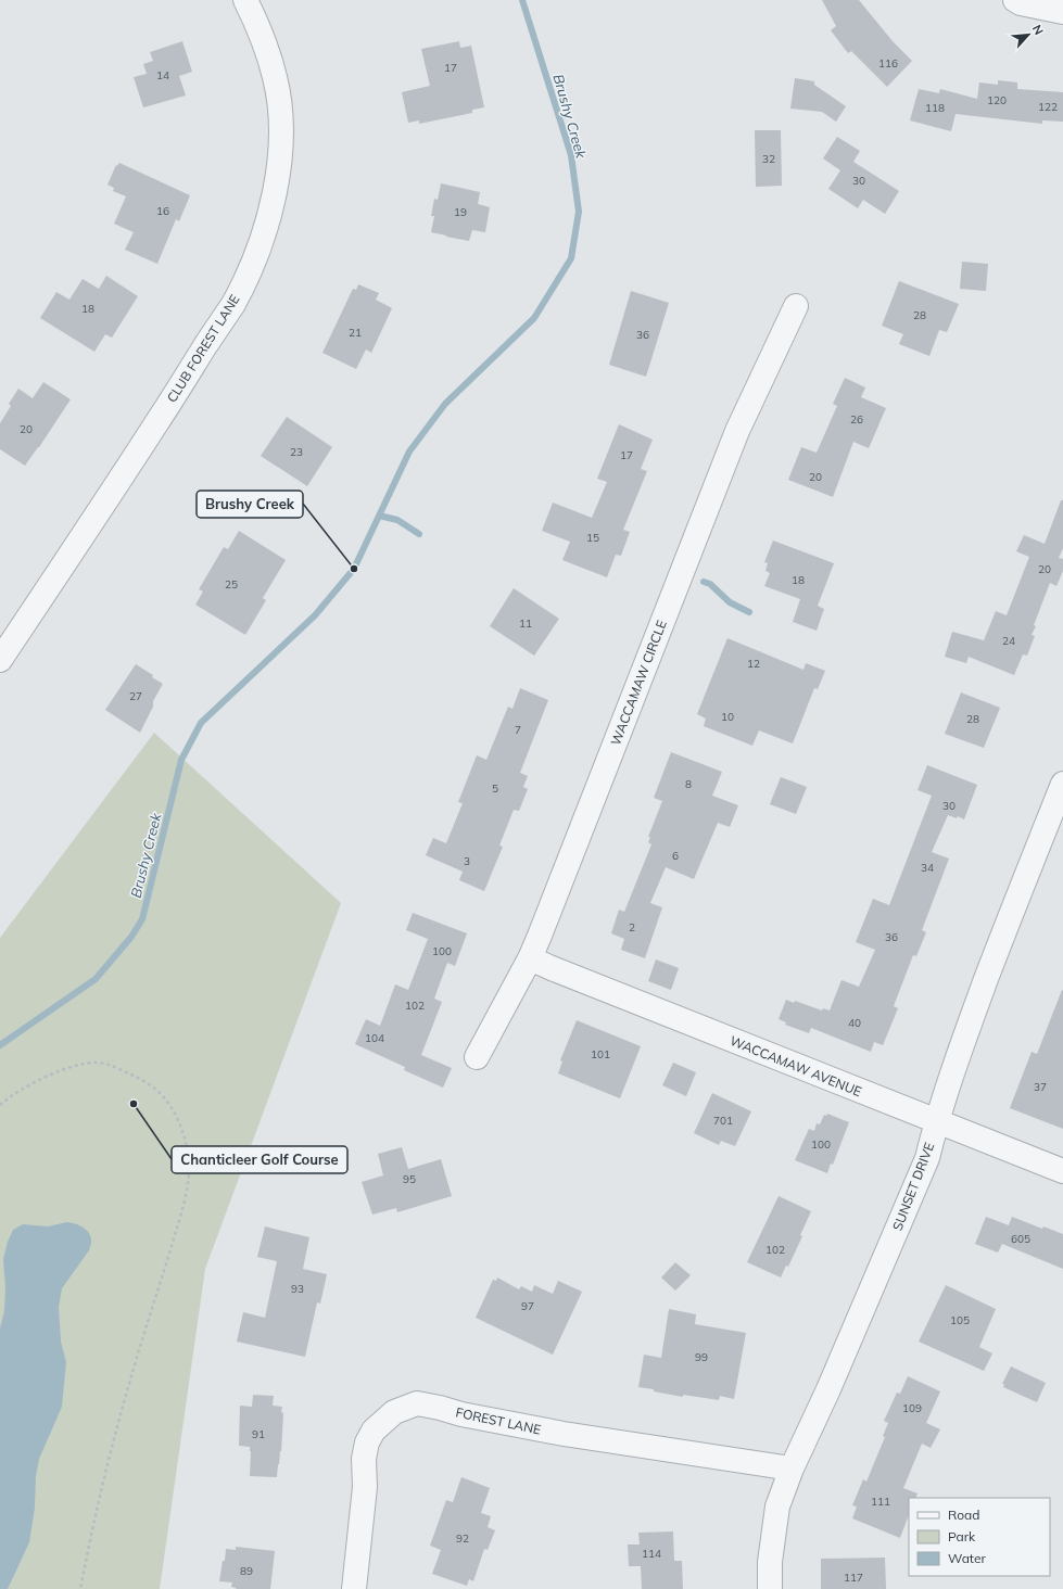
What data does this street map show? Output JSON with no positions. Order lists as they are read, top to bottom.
{
  "streets": {
    "street": [
      "CLUB FOREST LANE",
      "WACCAMAW CIRCLE",
      "WACCAMAW AVENUE",
      "SUNSET DRIVE",
      "FOREST LANE"
    ]
  },
  "crossings": [
    ["WACCAMAW CIRCLE", "WACCAMAW AVENUE"],
    ["WACCAMAW AVENUE", "SUNSET DRIVE"],
    ["SUNSET DRIVE", "FOREST LANE"]
  ],
  "water": ["Brushy Creek"],
  "places": ["Brushy Creek", "Chanticleer Golf Course"],
  "house_numbers": [
    "116",
    "17",
    "14",
    "120",
    "122",
    "118",
    "32",
    "30",
    "16",
    "19",
    "18",
    "28",
    "21",
    "36",
    "26",
    "20",
    "23",
    "17",
    "20",
    "15",
    "20",
    "18",
    "25",
    "11",
    "24",
    "12",
    "27",
    "10",
    "28",
    "7",
    "8",
    "5",
    "30",
    "6",
    "3",
    "34",
    "2",
    "36",
    "100",
    "102",
    "40",
    "104",
    "101",
    "37",
    "701",
    "100",
    "95",
    "605",
    "102",
    "93",
    "97",
    "105",
    "99",
    "109",
    "91",
    "111",
    "92",
    "114",
    "89",
    "117"
  ],
  "legend": ["Road", "Park", "Water"],
  "north": "top right"
}
